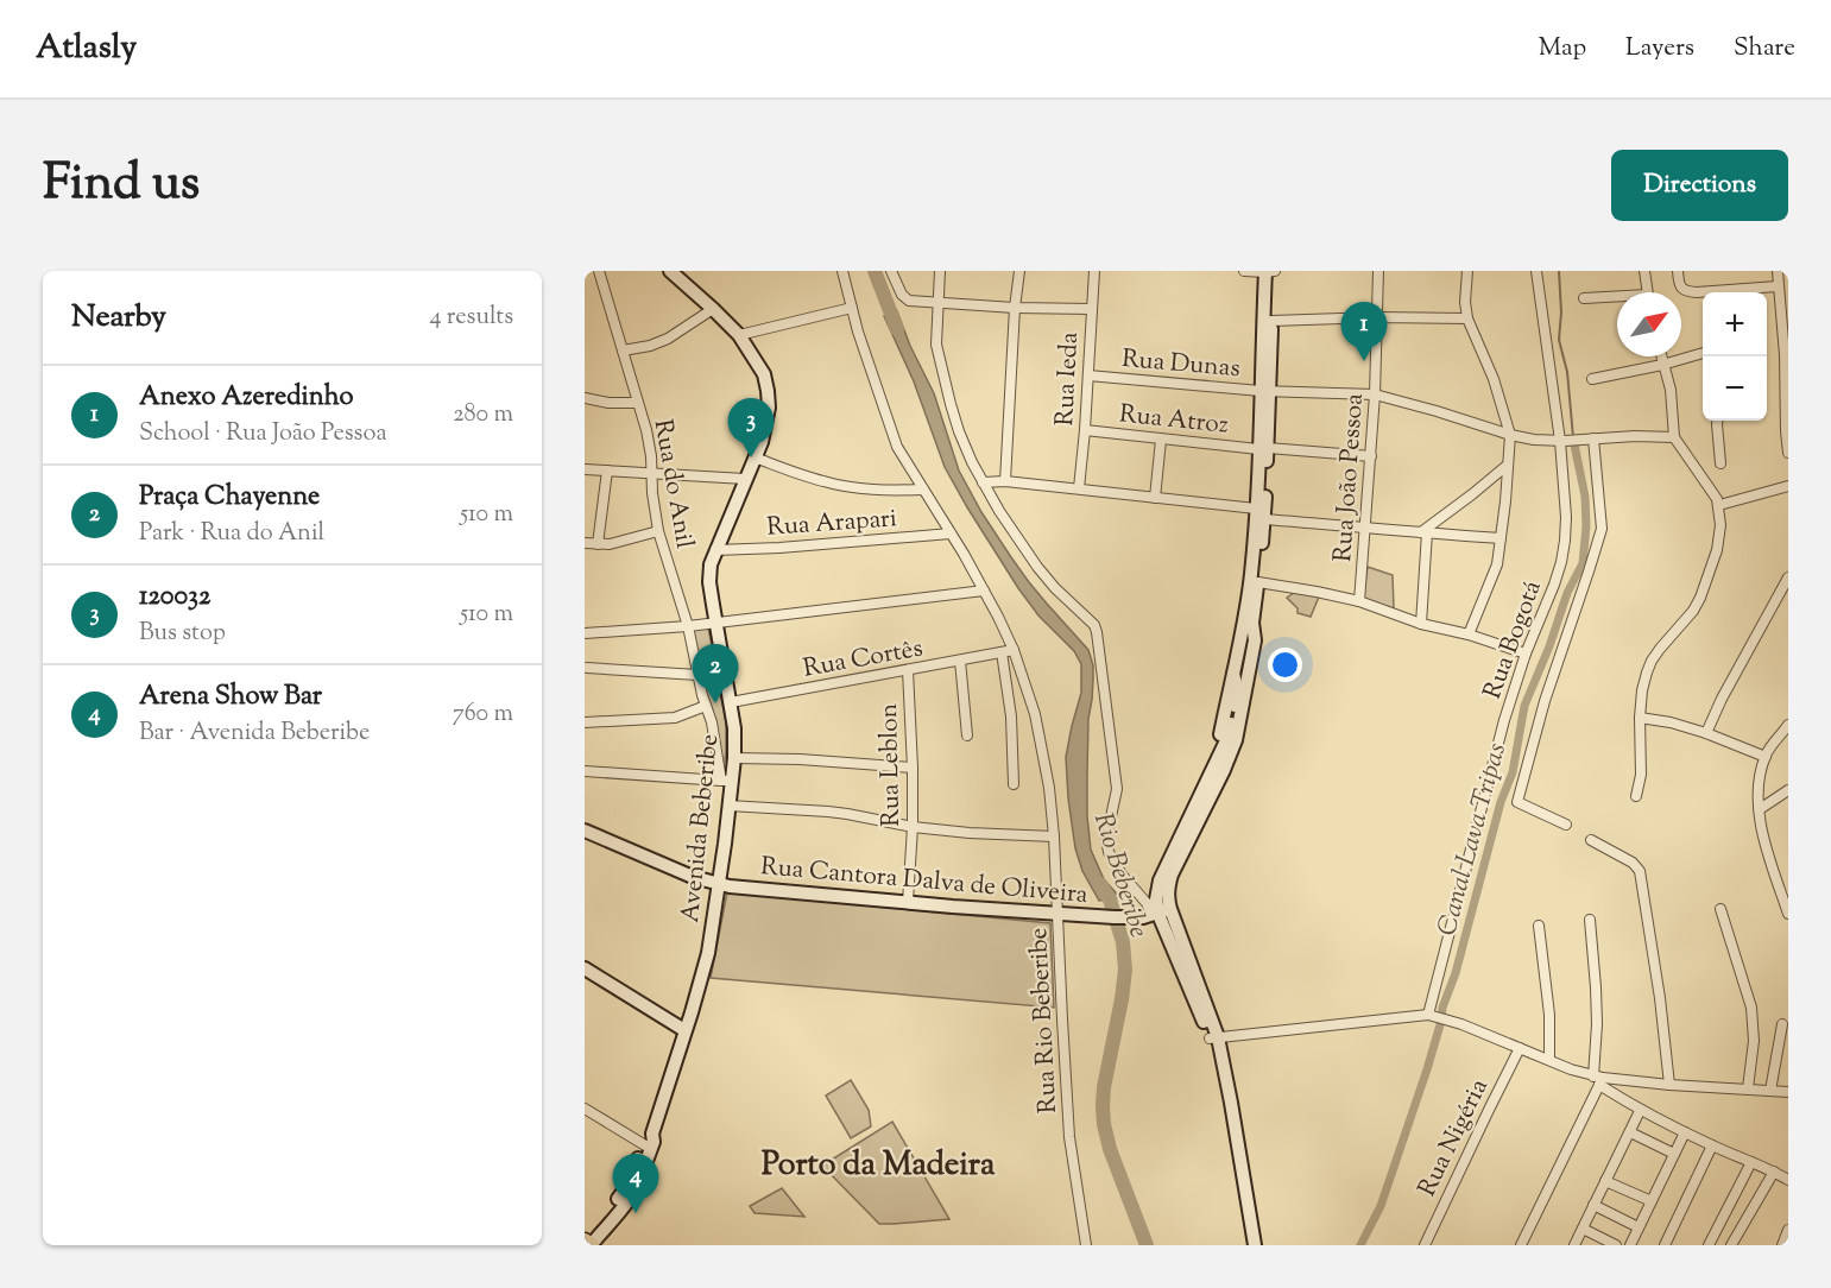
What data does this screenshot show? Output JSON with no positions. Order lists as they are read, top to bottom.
{
  "streets": {
    "main road": ["Avenida Beberibe", "Rua Cantora Dalva de Oliveira"],
    "street": [
      "Rua Dunas",
      "Rua Ieda",
      "Rua Atroz",
      "Rua João Pessoa",
      "Rua do Anil",
      "Rua Arapari",
      "Rua Bogotá",
      "Rua Cortês",
      "Rua Leblon",
      "Rua Rio Beberibe",
      "Rua Nigéria"
    ]
  },
  "crossings": [
    ["Rua Dunas", "Rua Ieda"],
    ["Rua Dunas", "Rua João Pessoa"],
    ["Rua Dunas", "Rua Bogotá"],
    ["Rua Ieda", "Rua Atroz"],
    ["Rua Atroz", "Rua João Pessoa"],
    ["Rua do Anil", "Avenida Beberibe"],
    ["Rua Arapari", "Avenida Beberibe"],
    ["Rua Arapari", "Rua Rio Beberibe"],
    ["Rua Cortês", "Rua Leblon"],
    ["Rua Cortês", "Avenida Beberibe"],
    ["Rua Cortês", "Rua Rio Beberibe"],
    ["Rua Leblon", "Rua Cantora Dalva de Oliveira"],
    ["Avenida Beberibe", "Rua Cantora Dalva de Oliveira"],
    ["Rua Cantora Dalva de Oliveira", "Rua Rio Beberibe"]
  ],
  "districts": ["Porto da Madeira"],
  "water": ["Canal Lava Tripas", "Rio Beberibe"],
  "north": "top right",
  "page": {
    "header": "Atlasly",
    "nav": ["Map", "Layers", "Share"],
    "title": "Find us",
    "buttons": "Directions",
    "heading": ["Nearby", "4 results"],
    "map_buttons": ["+", "−"],
    "pins": [
      "1",
      "3",
      "2",
      "4"
    ],
    "list": [
      {
        "mark": "1",
        "name": "Anexo Azeredinho",
        "note": "School · Rua João Pessoa",
        "value": "280 m"
      },
      {
        "mark": "2",
        "name": "Praça Chayenne",
        "note": "Park · Rua do Anil",
        "value": "510 m"
      },
      {
        "mark": "3",
        "name": "120032",
        "note": "Bus stop",
        "value": "510 m"
      },
      {
        "mark": "4",
        "name": "Arena Show Bar",
        "note": "Bar · Avenida Beberibe",
        "value": "760 m"
      }
    ]
  }
}
